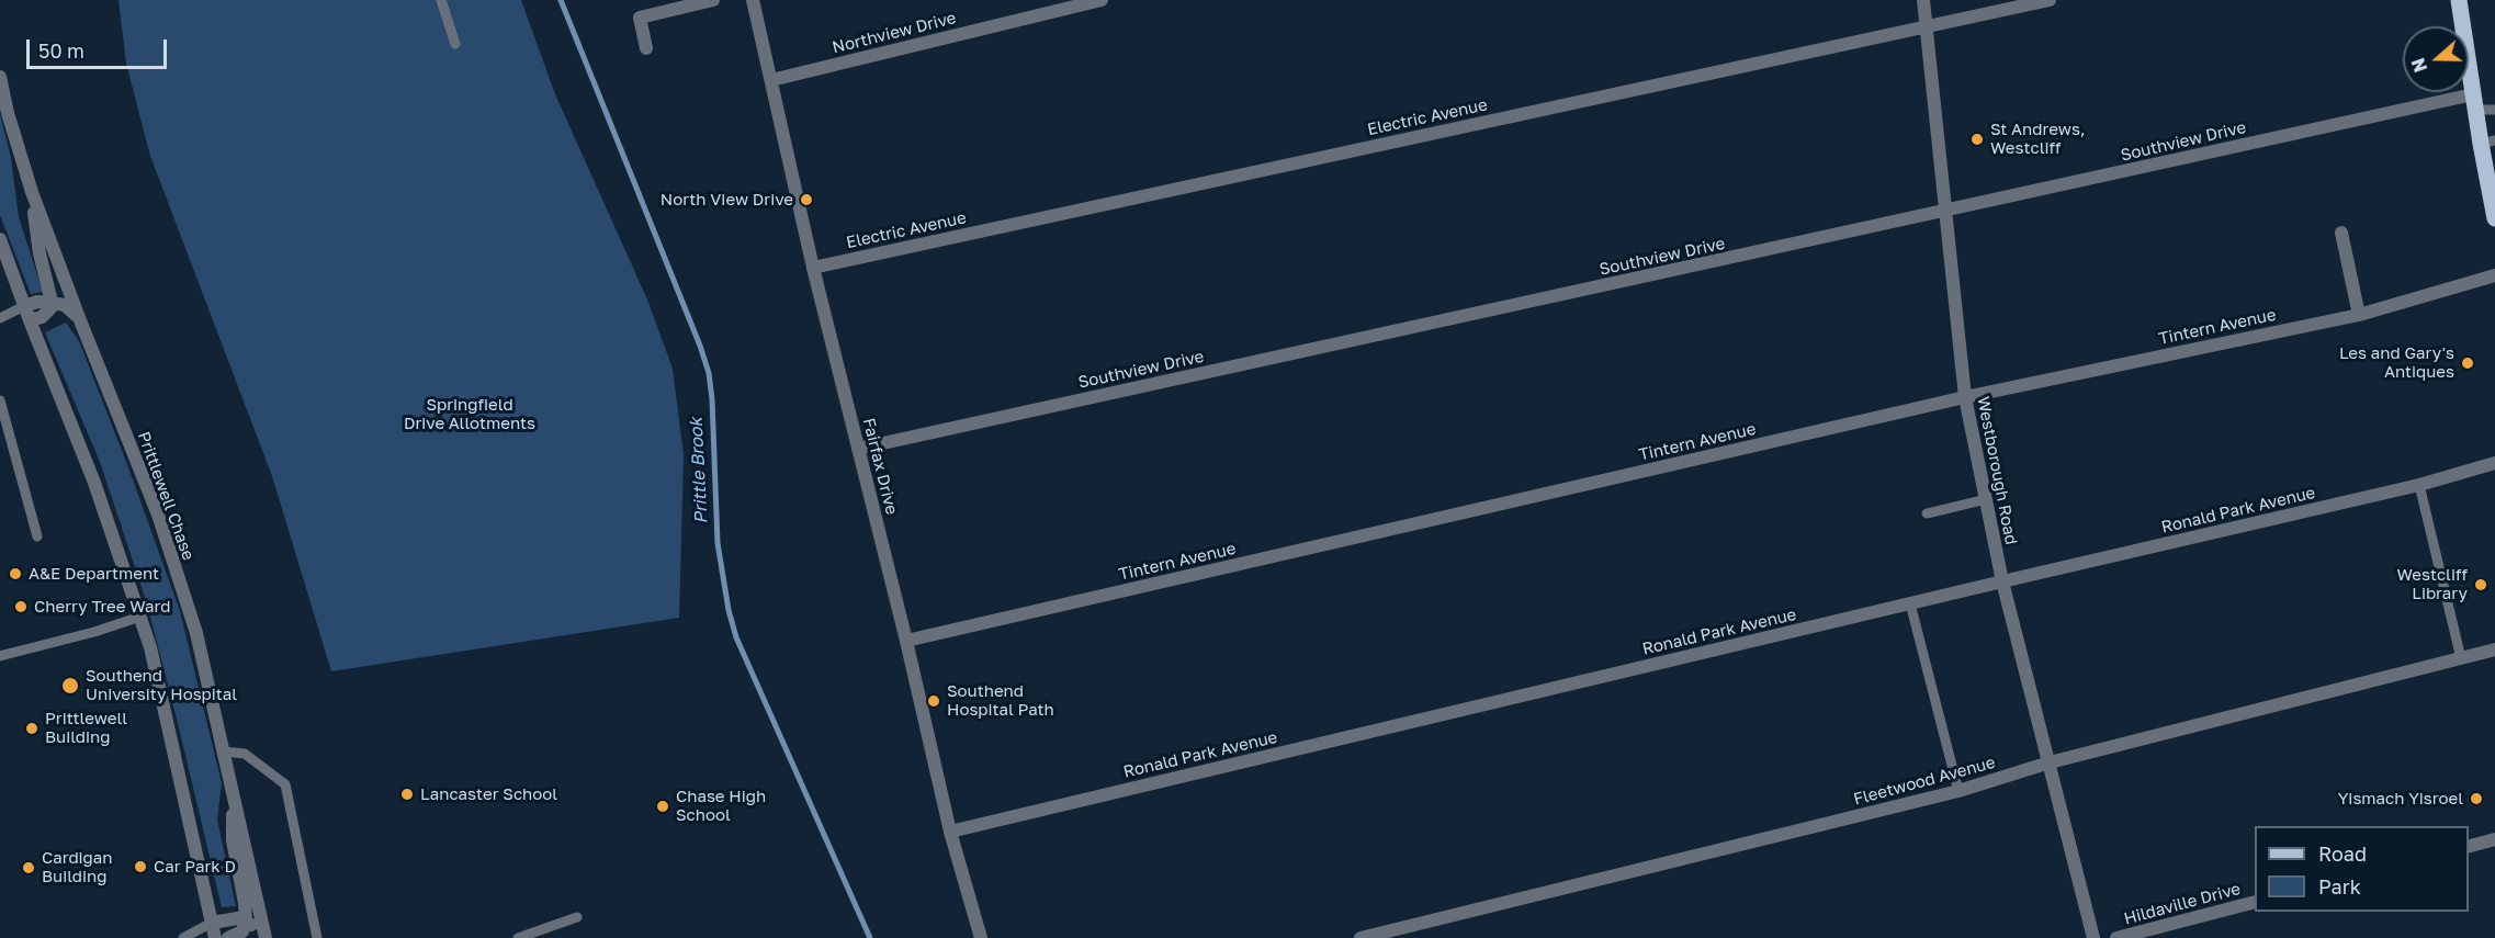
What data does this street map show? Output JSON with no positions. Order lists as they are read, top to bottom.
{
  "streets": {
    "street": [
      "Northview Drive",
      "Electric Avenue",
      "Southview Drive",
      "Tintern Avenue",
      "Fairfax Drive",
      "Westborough Road",
      "Prittlewell Chase",
      "Ronald Park Avenue",
      "Fleetwood Avenue",
      "Hildaville Drive"
    ]
  },
  "crossings": [
    ["Northview Drive", "Fairfax Drive"],
    ["Electric Avenue", "Fairfax Drive"],
    ["Electric Avenue", "Westborough Road"],
    ["Southview Drive", "Fairfax Drive"],
    ["Southview Drive", "Westborough Road"],
    ["Tintern Avenue", "Fairfax Drive"],
    ["Tintern Avenue", "Westborough Road"],
    ["Fairfax Drive", "Ronald Park Avenue"],
    ["Westborough Road", "Ronald Park Avenue"],
    ["Westborough Road", "Fleetwood Avenue"]
  ],
  "water": ["Prittle Brook"],
  "parks": ["Springfield Drive Allotments"],
  "places": [
    "St Andrews, Westcliff",
    "North View Drive",
    "Les and Gary's Antiques",
    "A&E Department",
    "Westcliff Library",
    "Cherry Tree Ward",
    "Southend University Hospital",
    "Southend Hospital Path",
    "Prittlewell Building",
    "Lancaster School",
    "Yismach Yisroel",
    "Chase High School",
    "Car Park D",
    "Cardigan Building"
  ],
  "legend": ["Road", "Park"],
  "scale_bar": "50 m",
  "north": "left"
}
